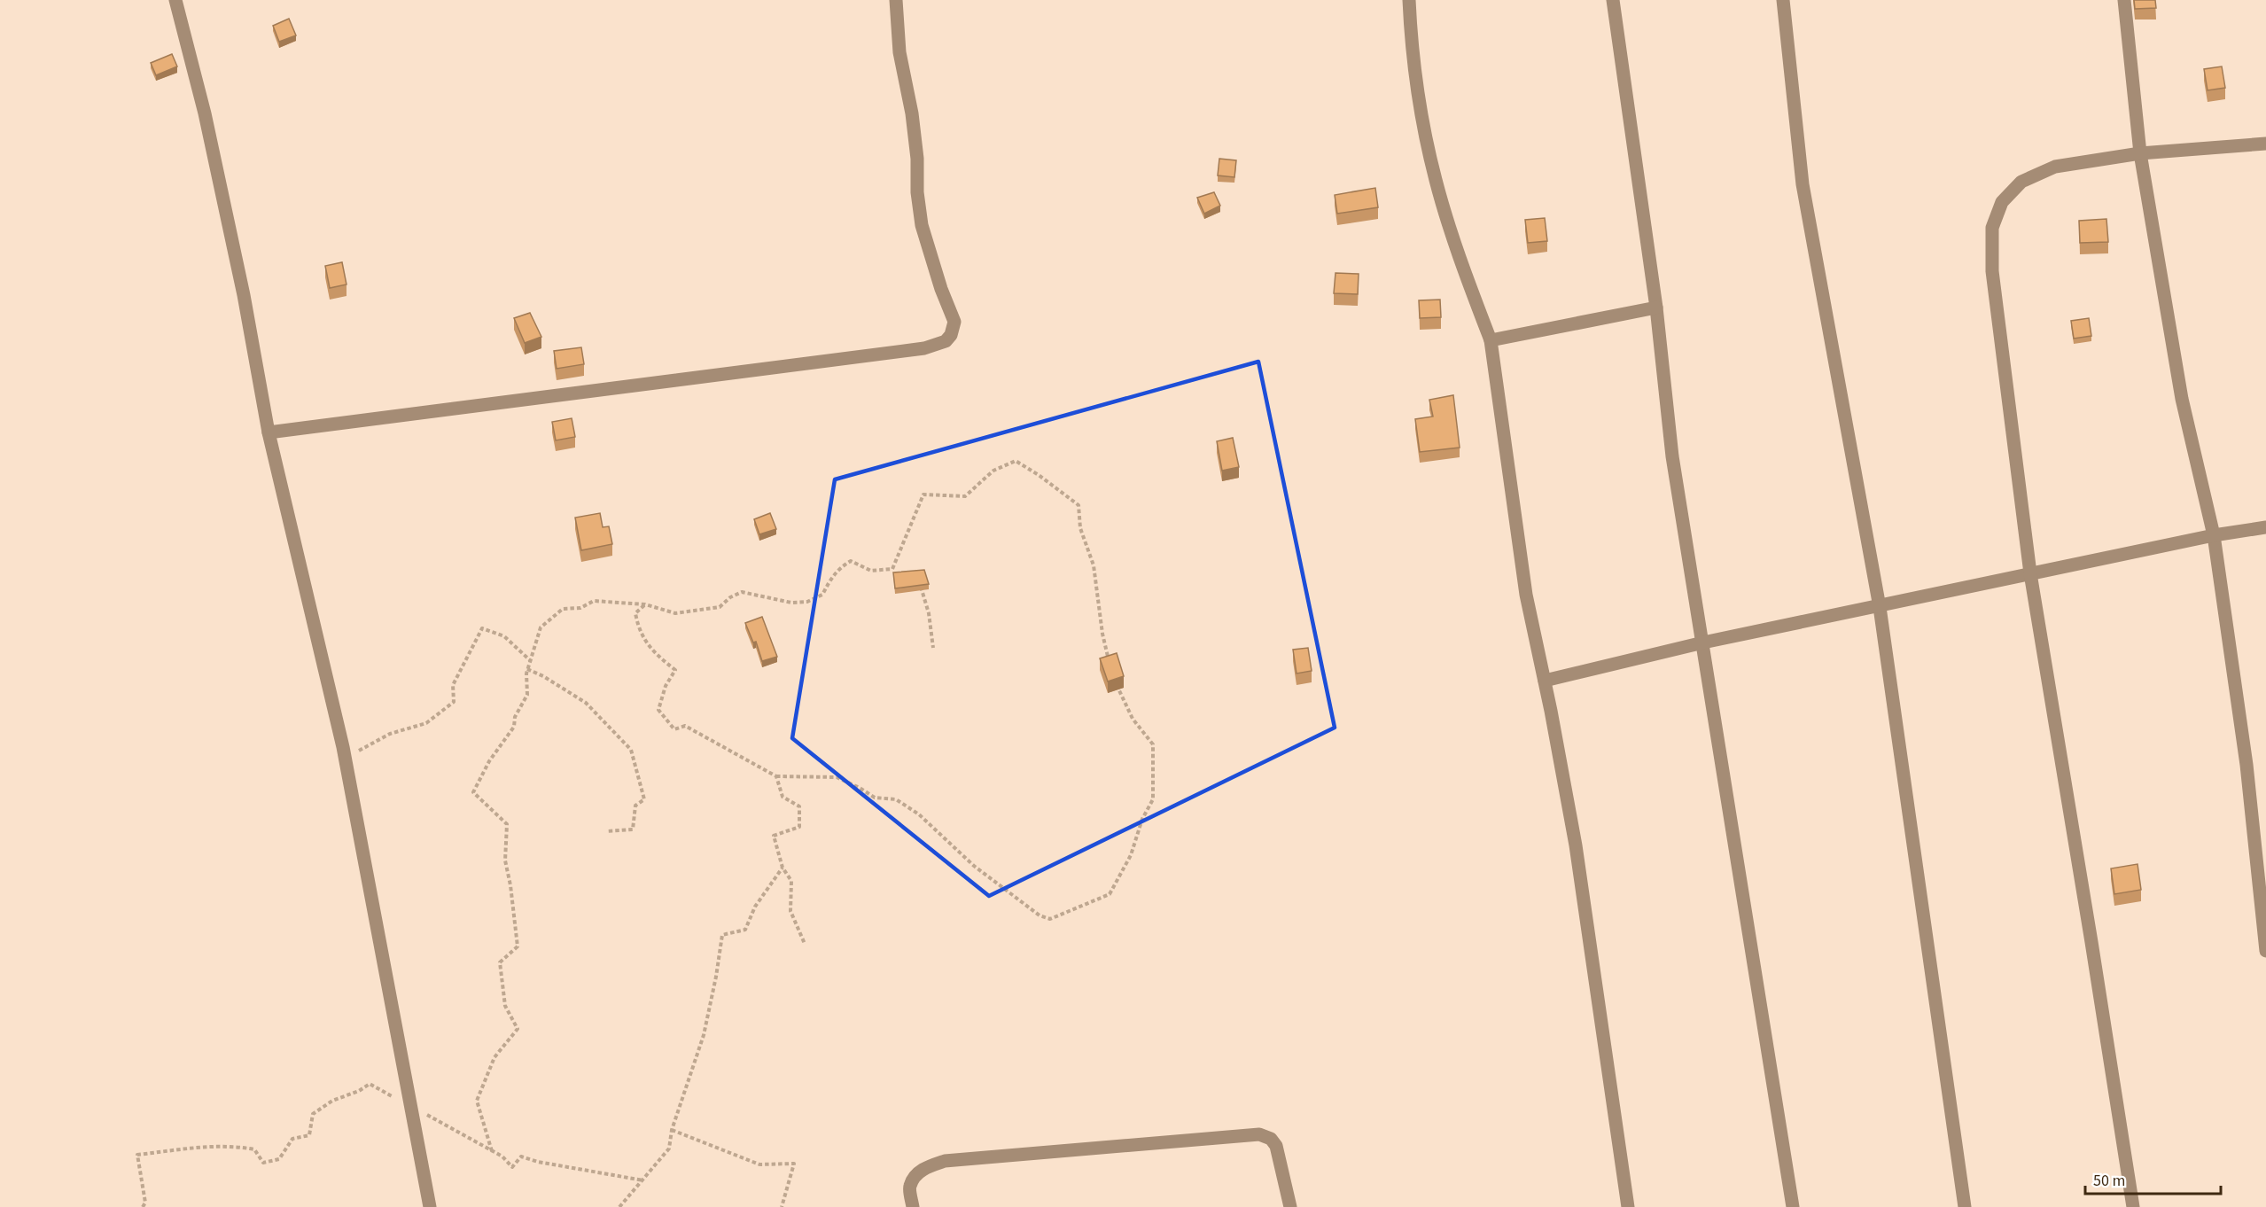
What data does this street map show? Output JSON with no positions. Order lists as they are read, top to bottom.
{
  "scale_bar": "50 m"
}
